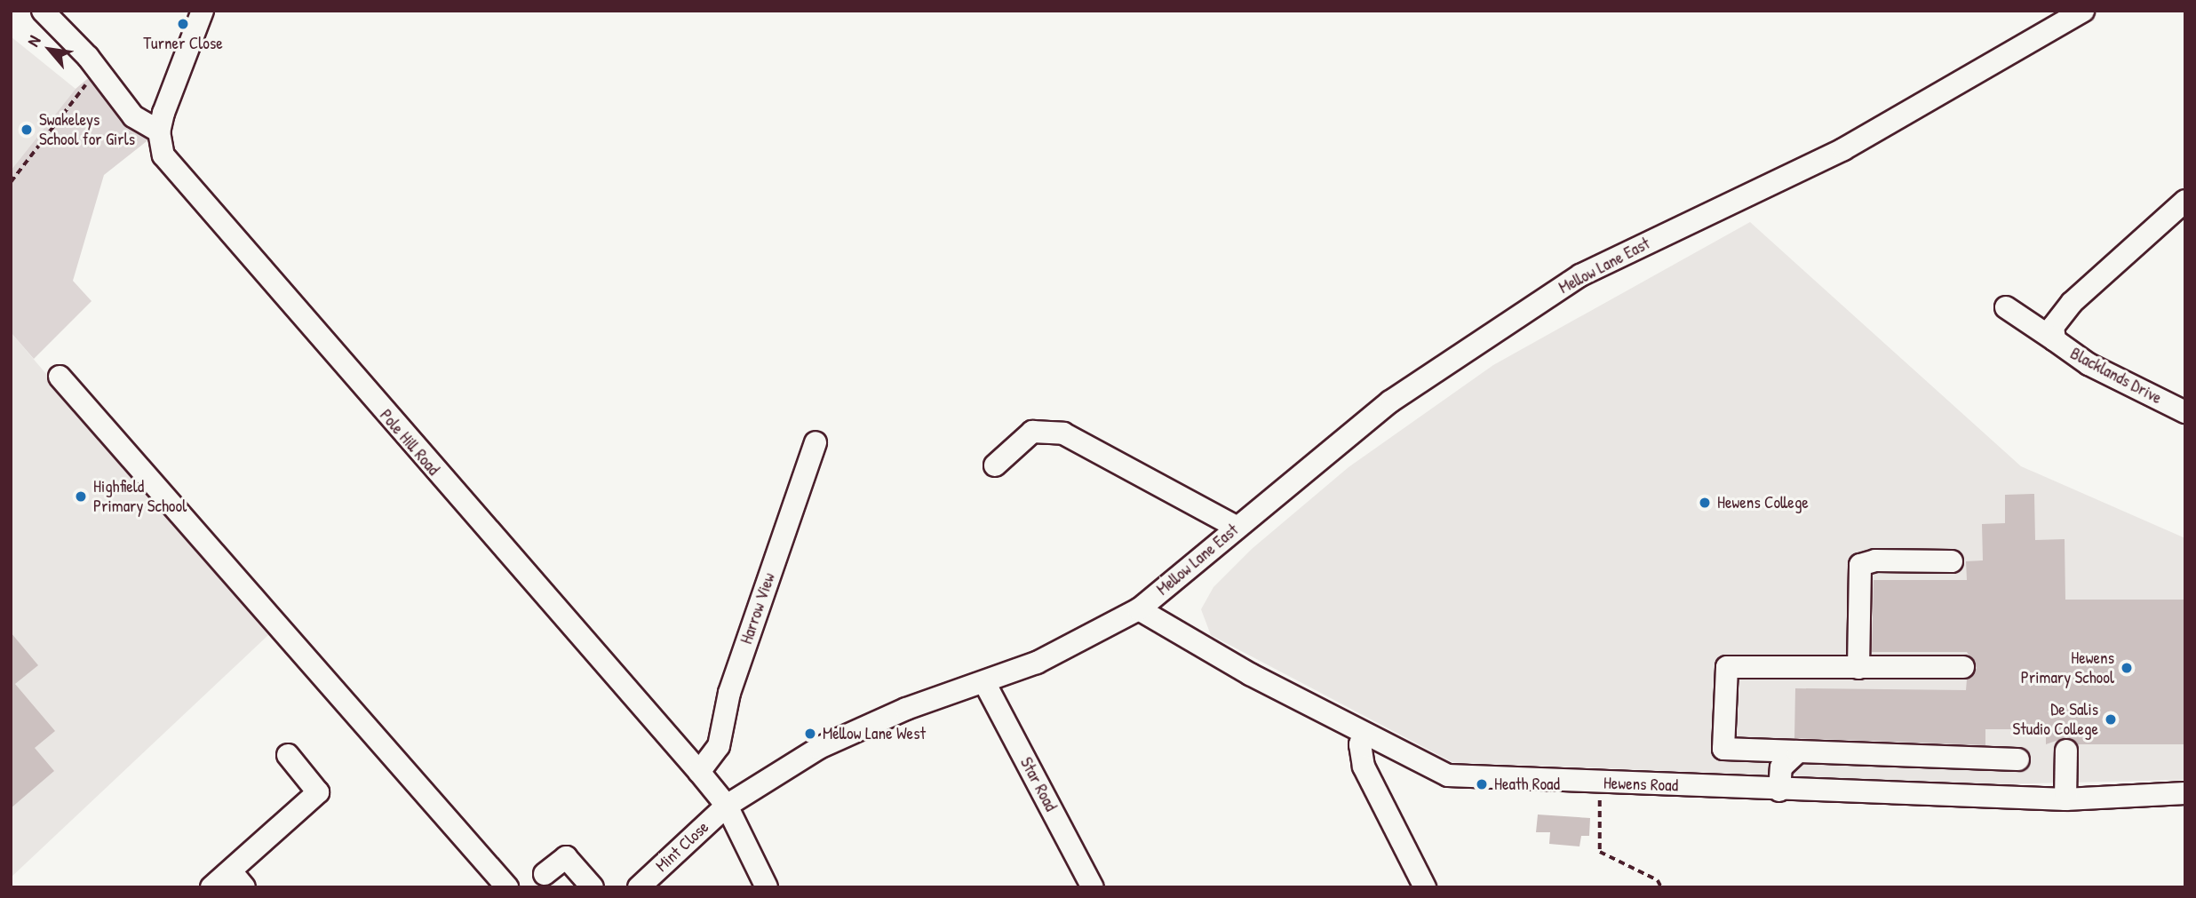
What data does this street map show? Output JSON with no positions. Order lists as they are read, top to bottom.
{
  "streets": {
    "street": [
      "Mellow Lane East",
      "Blacklands Drive",
      "Pole Hill Road",
      "Harrow View",
      "Star Road",
      "Hewens Road",
      "Mint Close"
    ]
  },
  "crossings": [
    ["Mellow Lane East", "Hewens Road"],
    ["Pole Hill Road", "Harrow View"],
    ["Pole Hill Road", "Mint Close"]
  ],
  "places": [
    "Turner Close",
    "Swakeleys School for Girls",
    "Highfield Primary School",
    "Hewens College",
    "Hewens Primary School",
    "De Salis Studio College",
    "Mellow Lane West",
    "Heath Road"
  ],
  "north": "top left"
}
